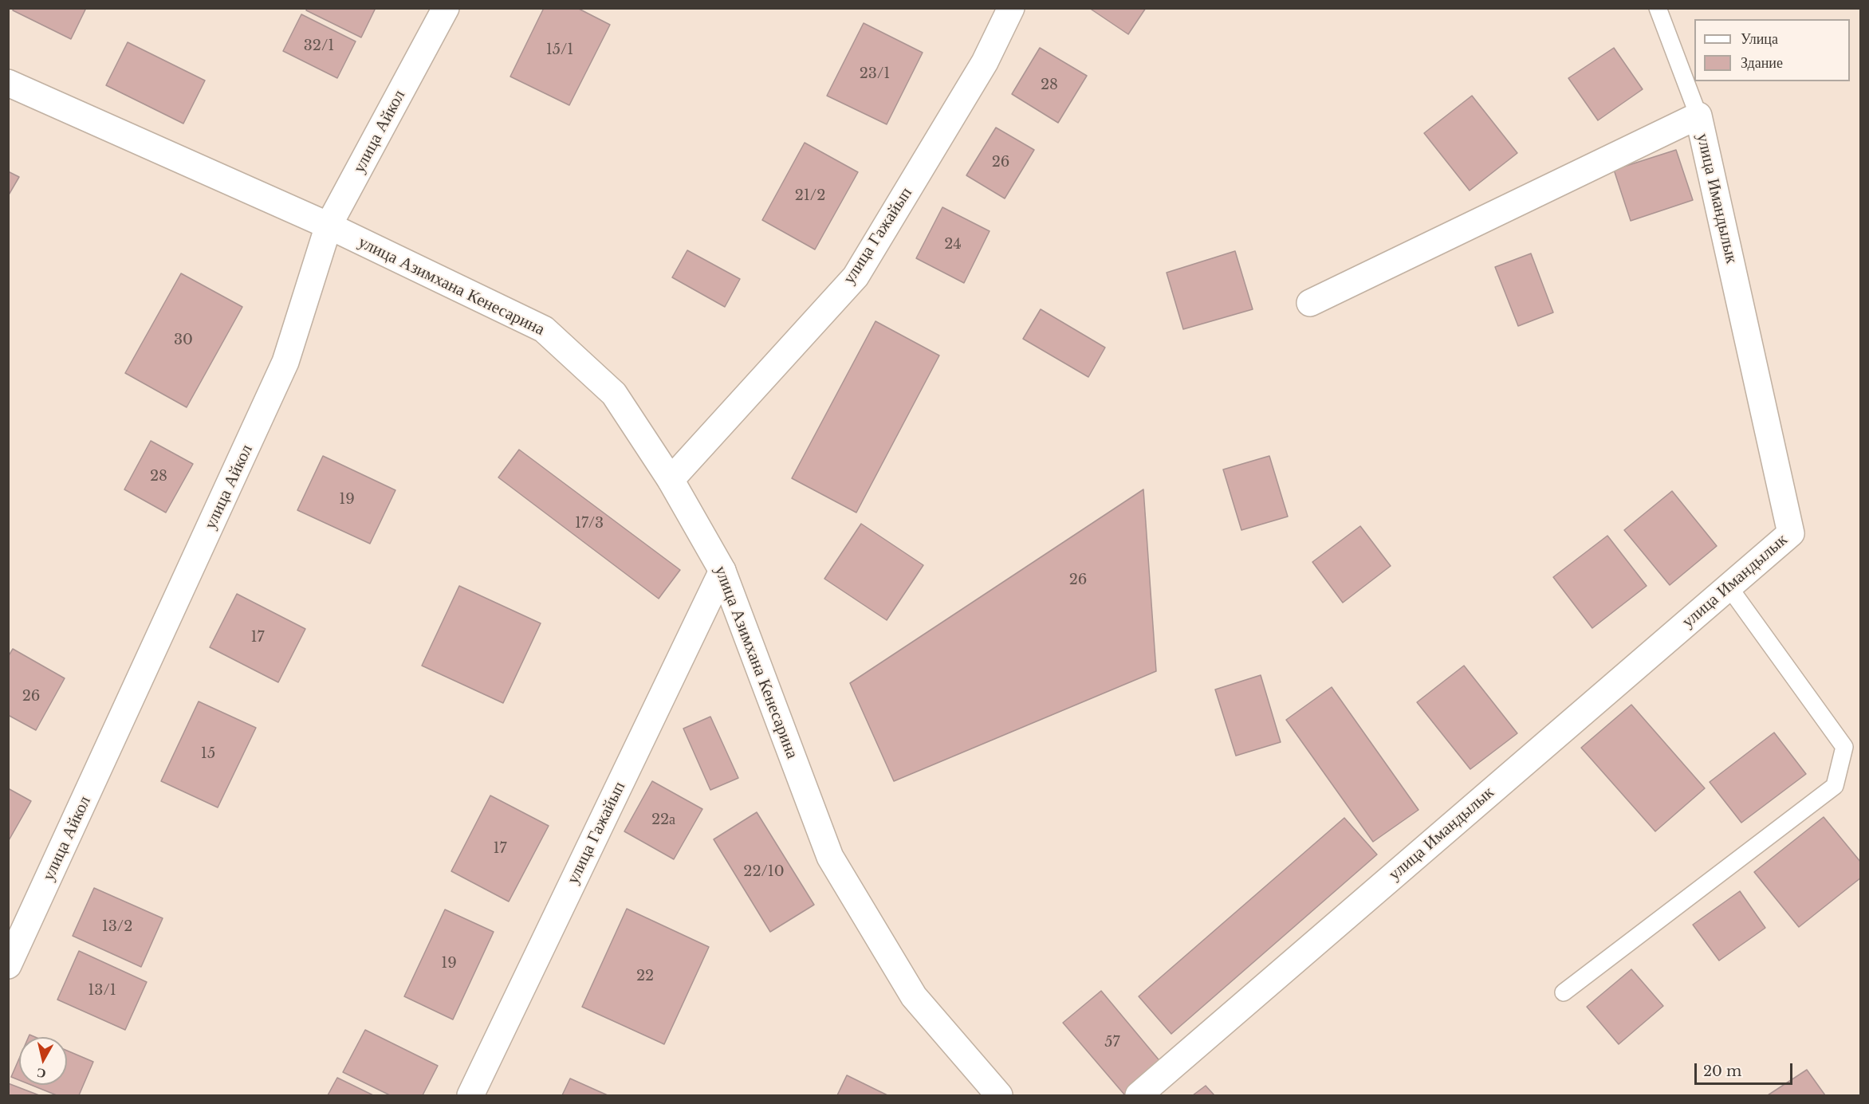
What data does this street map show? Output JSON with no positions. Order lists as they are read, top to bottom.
{
  "streets": {
    "street": [
      "улица Айкол",
      "улица Имандылык",
      "улица Гажайып",
      "улица Азимхана Кенесарина"
    ]
  },
  "crossings": [
    ["улица Айкол", "улица Азимхана Кенесарина"],
    ["улица Гажайып", "улица Азимхана Кенесарина"]
  ],
  "house_numbers": [
    "32/1",
    "15/1",
    "23/1",
    "28",
    "26",
    "21/2",
    "24",
    "30",
    "28",
    "19",
    "17/3",
    "26",
    "17",
    "26",
    "15",
    "22а",
    "17",
    "22/10",
    "13/2",
    "19",
    "22",
    "13/1",
    "57"
  ],
  "legend": ["Улица", "Здание"],
  "scale_bar": "20 m",
  "north": "bottom"
}
